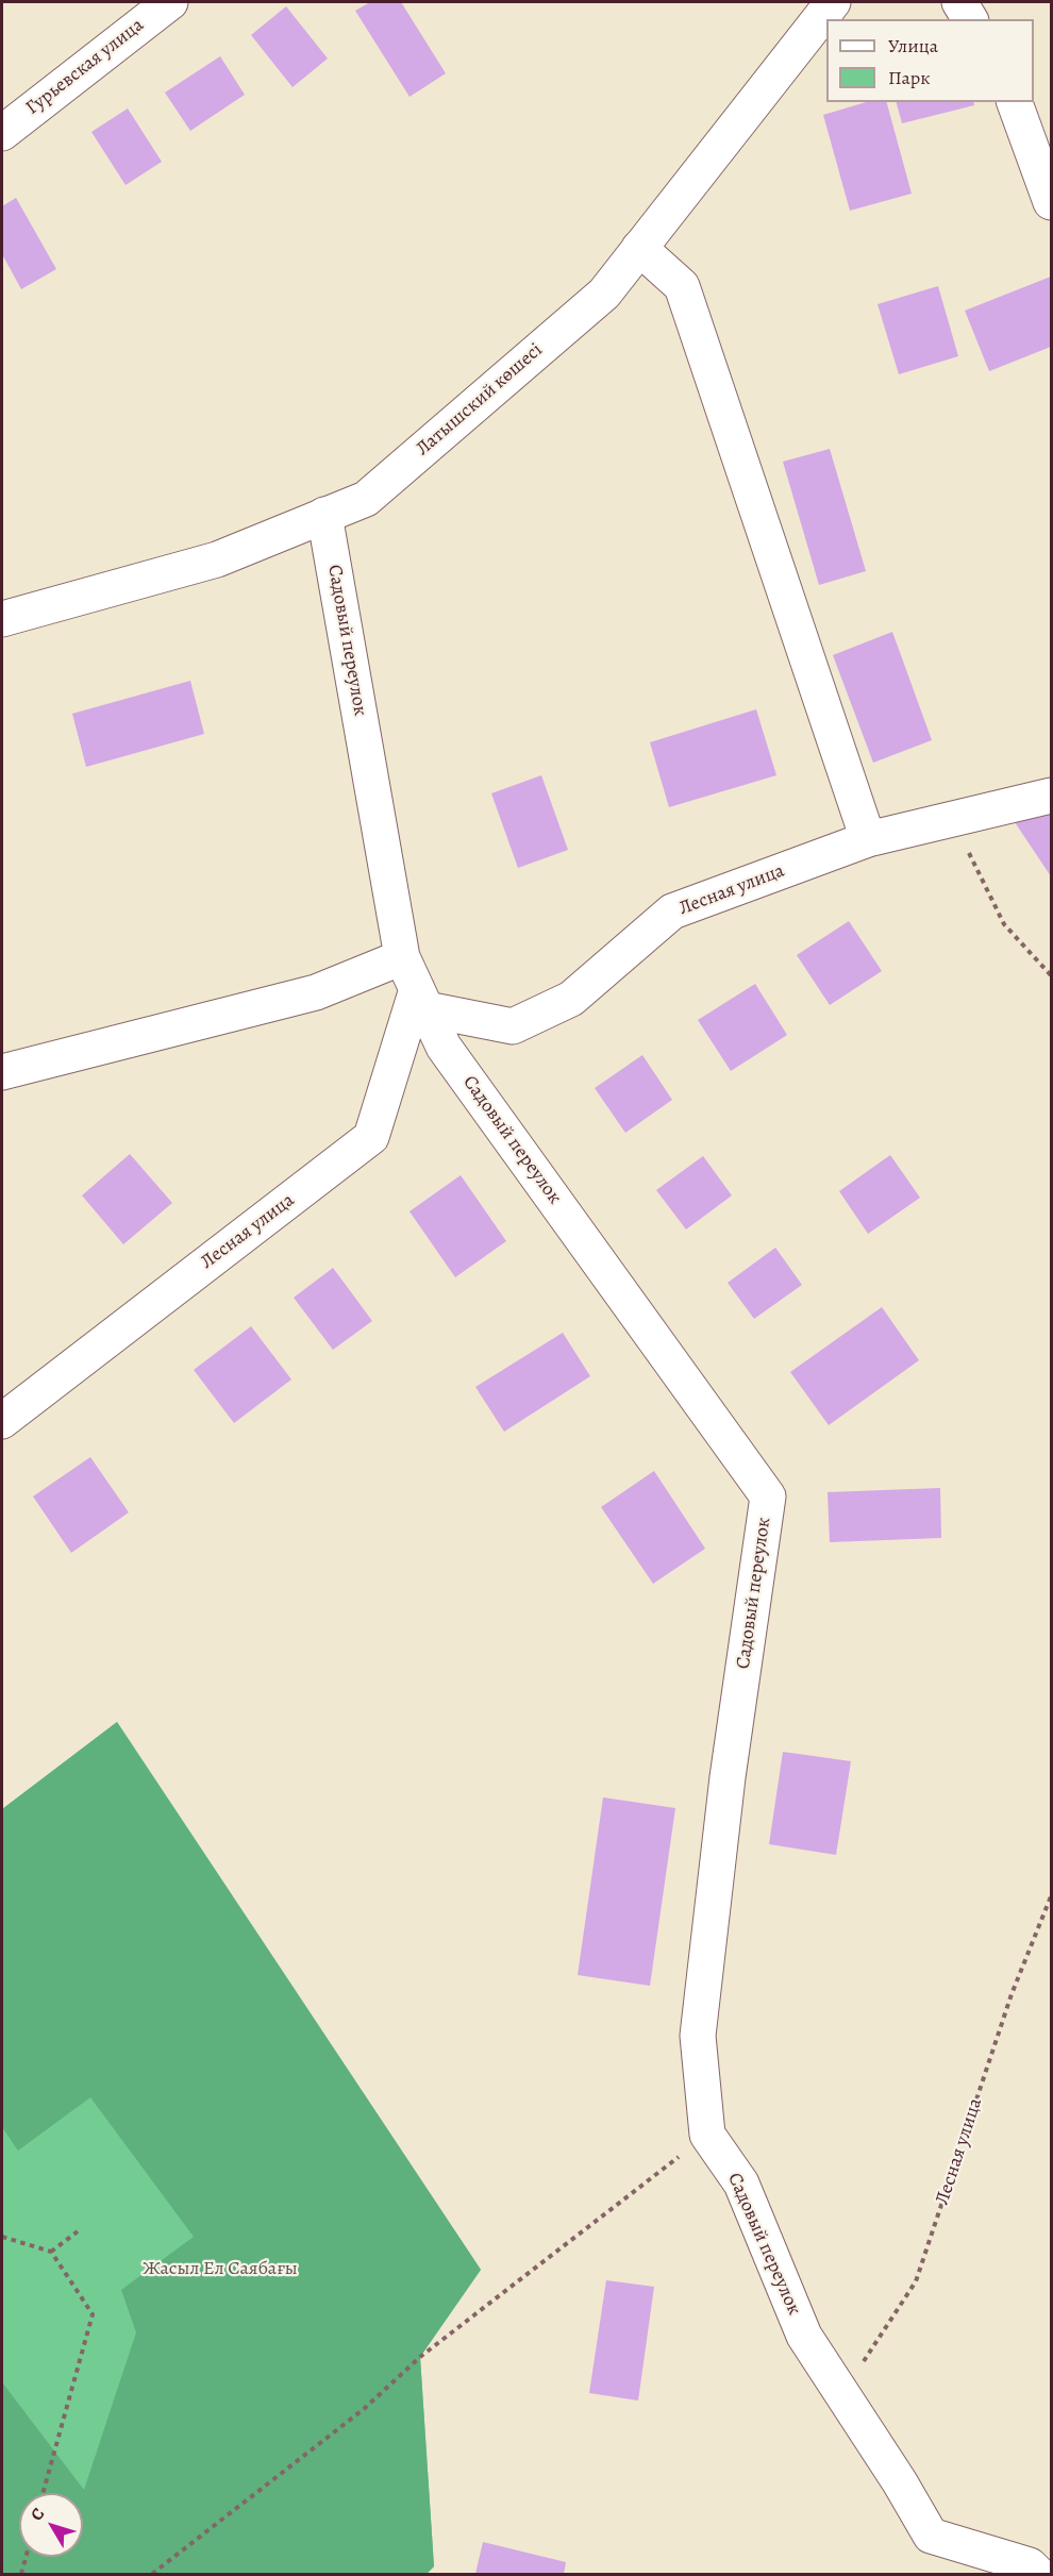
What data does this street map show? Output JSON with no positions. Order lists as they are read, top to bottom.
{
  "streets": {
    "street": [
      "Гурьевская улица",
      "Латышский көшесі",
      "Садовый переулок",
      "Лесная улица"
    ]
  },
  "crossings": [
    ["Латышский көшесі", "Садовый переулок"],
    ["Садовый переулок", "Лесная улица"]
  ],
  "parks": ["Жасыл Ел Саябағы"],
  "legend": ["Улица", "Парк"],
  "north": "top left"
}
